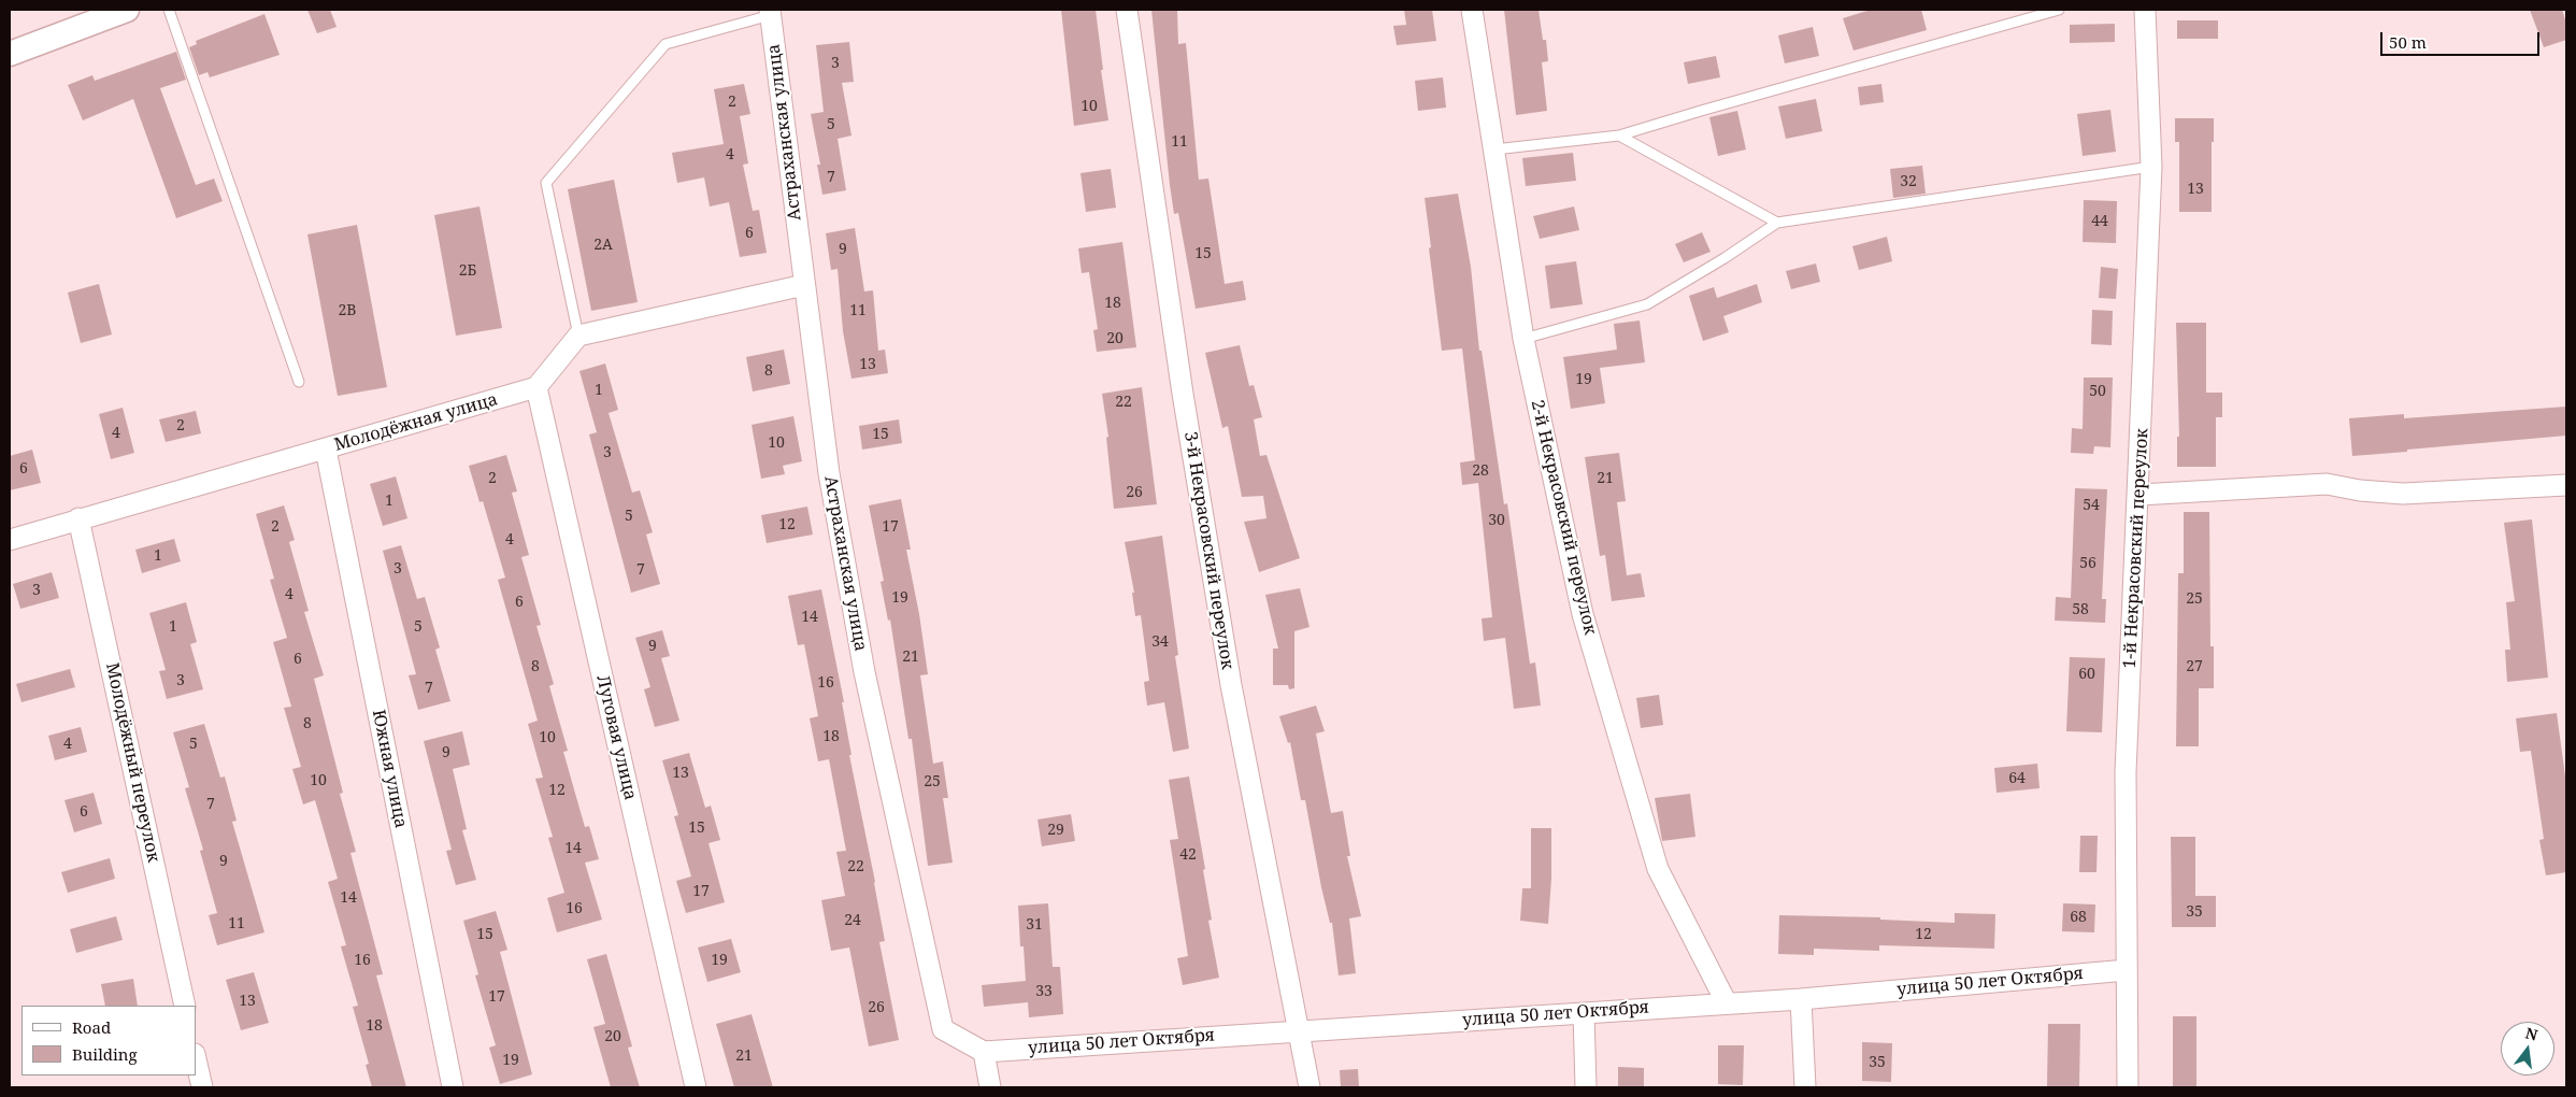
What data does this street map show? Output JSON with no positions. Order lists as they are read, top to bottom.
{
  "streets": {
    "street": [
      "Астраханская улица",
      "Молодёжная улица",
      "2-й Некрасовский переулок",
      "1-й Некрасовский переулок",
      "3-й Некрасовский переулок",
      "Луговая улица",
      "Молодёжный переулок",
      "Южная улица",
      "улица 50 лет Октября"
    ]
  },
  "crossings": [
    ["Астраханская улица", "улица 50 лет Октября"],
    ["Молодёжная улица", "Луговая улица"],
    ["Молодёжная улица", "Молодёжный переулок"],
    ["Молодёжная улица", "Южная улица"],
    ["2-й Некрасовский переулок", "улица 50 лет Октября"],
    ["1-й Некрасовский переулок", "улица 50 лет Октября"],
    ["3-й Некрасовский переулок", "улица 50 лет Октября"]
  ],
  "house_numbers": [
    "3",
    "2",
    "10",
    "5",
    "11",
    "4",
    "7",
    "32",
    "13",
    "44",
    "6",
    "2А",
    "9",
    "15",
    "2Б",
    "18",
    "2В",
    "11",
    "20",
    "13",
    "8",
    "19",
    "1",
    "50",
    "22",
    "2",
    "4",
    "15",
    "10",
    "3",
    "6",
    "28",
    "2",
    "21",
    "26",
    "1",
    "54",
    "5",
    "30",
    "12",
    "2",
    "17",
    "4",
    "1",
    "56",
    "3",
    "7",
    "3",
    "4",
    "19",
    "25",
    "6",
    "58",
    "14",
    "1",
    "5",
    "34",
    "9",
    "21",
    "6",
    "8",
    "27",
    "60",
    "3",
    "16",
    "7",
    "8",
    "18",
    "10",
    "4",
    "5",
    "9",
    "13",
    "64",
    "10",
    "25",
    "12",
    "7",
    "6",
    "15",
    "29",
    "14",
    "42",
    "9",
    "22",
    "17",
    "14",
    "16",
    "35",
    "68",
    "24",
    "11",
    "31",
    "15",
    "12",
    "16",
    "19",
    "33",
    "17",
    "13",
    "26",
    "18",
    "20",
    "21",
    "19",
    "35"
  ],
  "legend": ["Road", "Building"],
  "scale_bar": "50 m",
  "north": "top"
}
